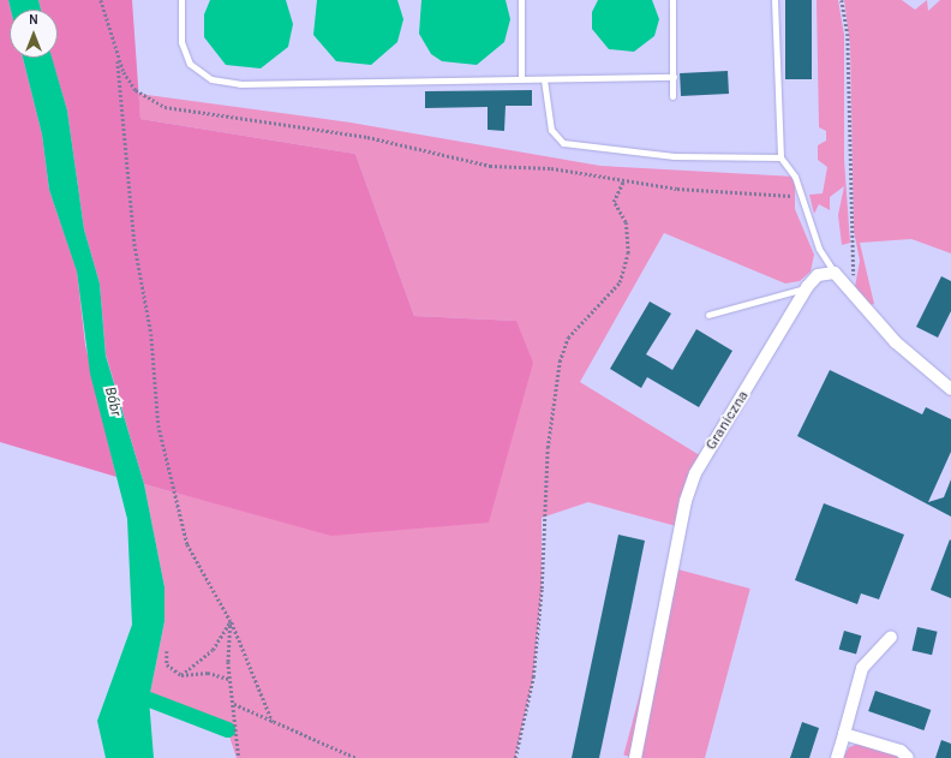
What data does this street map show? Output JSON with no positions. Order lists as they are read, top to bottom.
{
  "streets": {
    "street": ["Graniczna"]
  },
  "water": ["Bóbr"],
  "north": "top"
}
